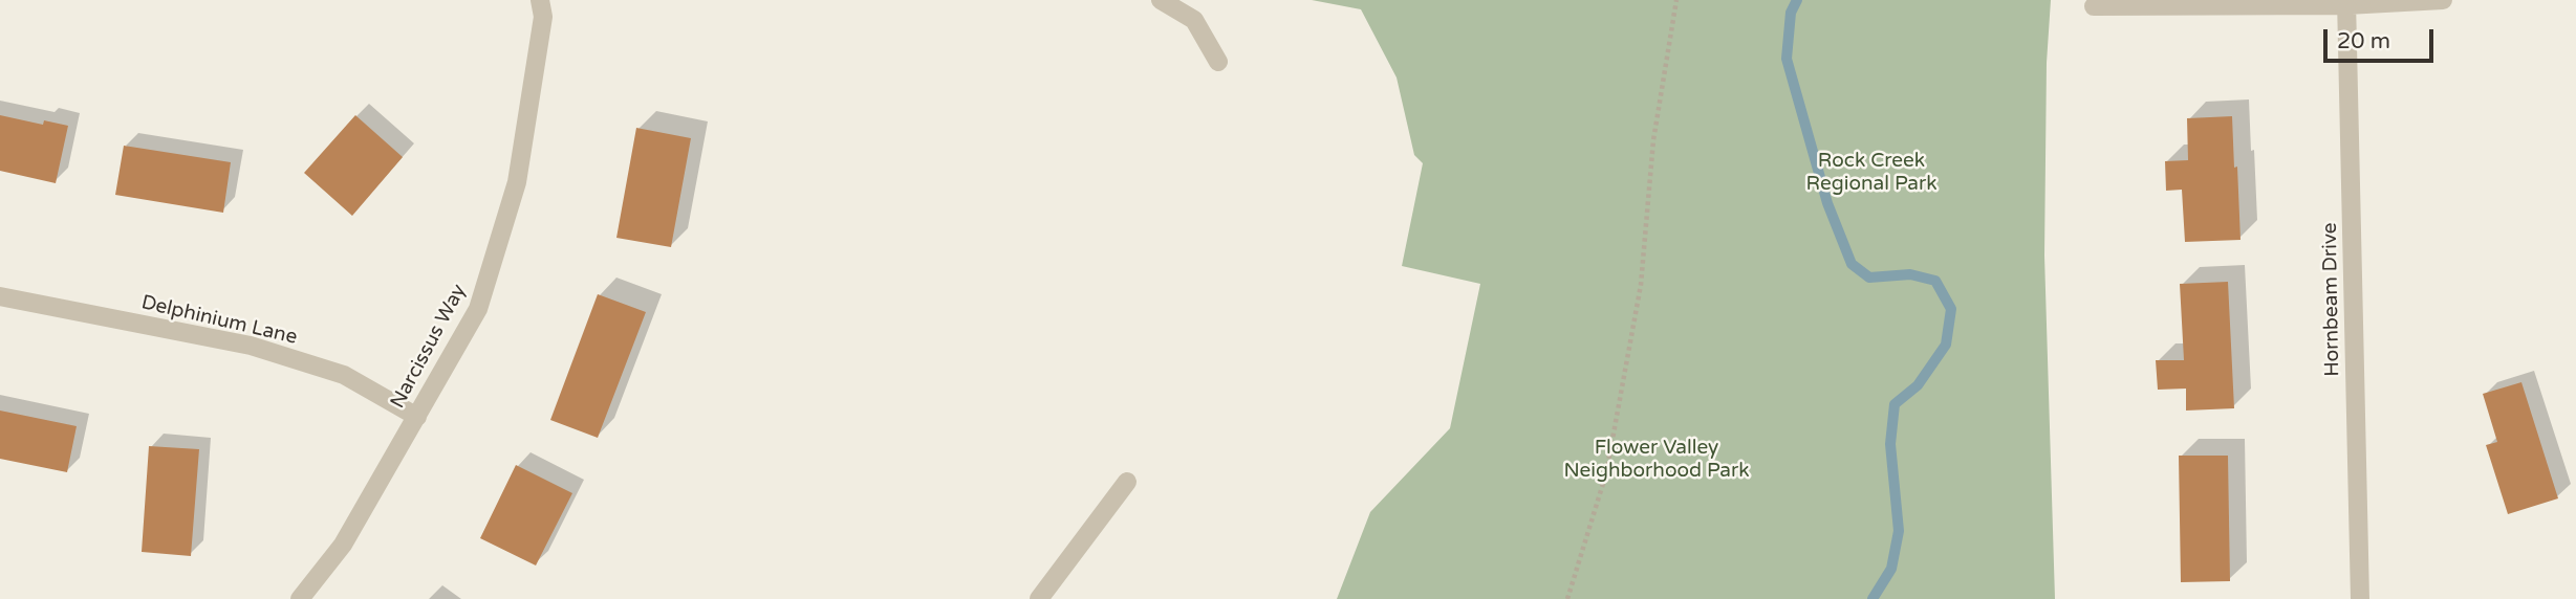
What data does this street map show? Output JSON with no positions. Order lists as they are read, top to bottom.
{
  "streets": {
    "street": ["Hornbeam Drive", "Delphinium Lane", "Narcissus Way"]
  },
  "crossings": [
    ["Delphinium Lane", "Narcissus Way"]
  ],
  "parks": ["Rock Creek Regional Park", "Flower Valley Neighborhood Park"],
  "scale_bar": "20 m"
}
